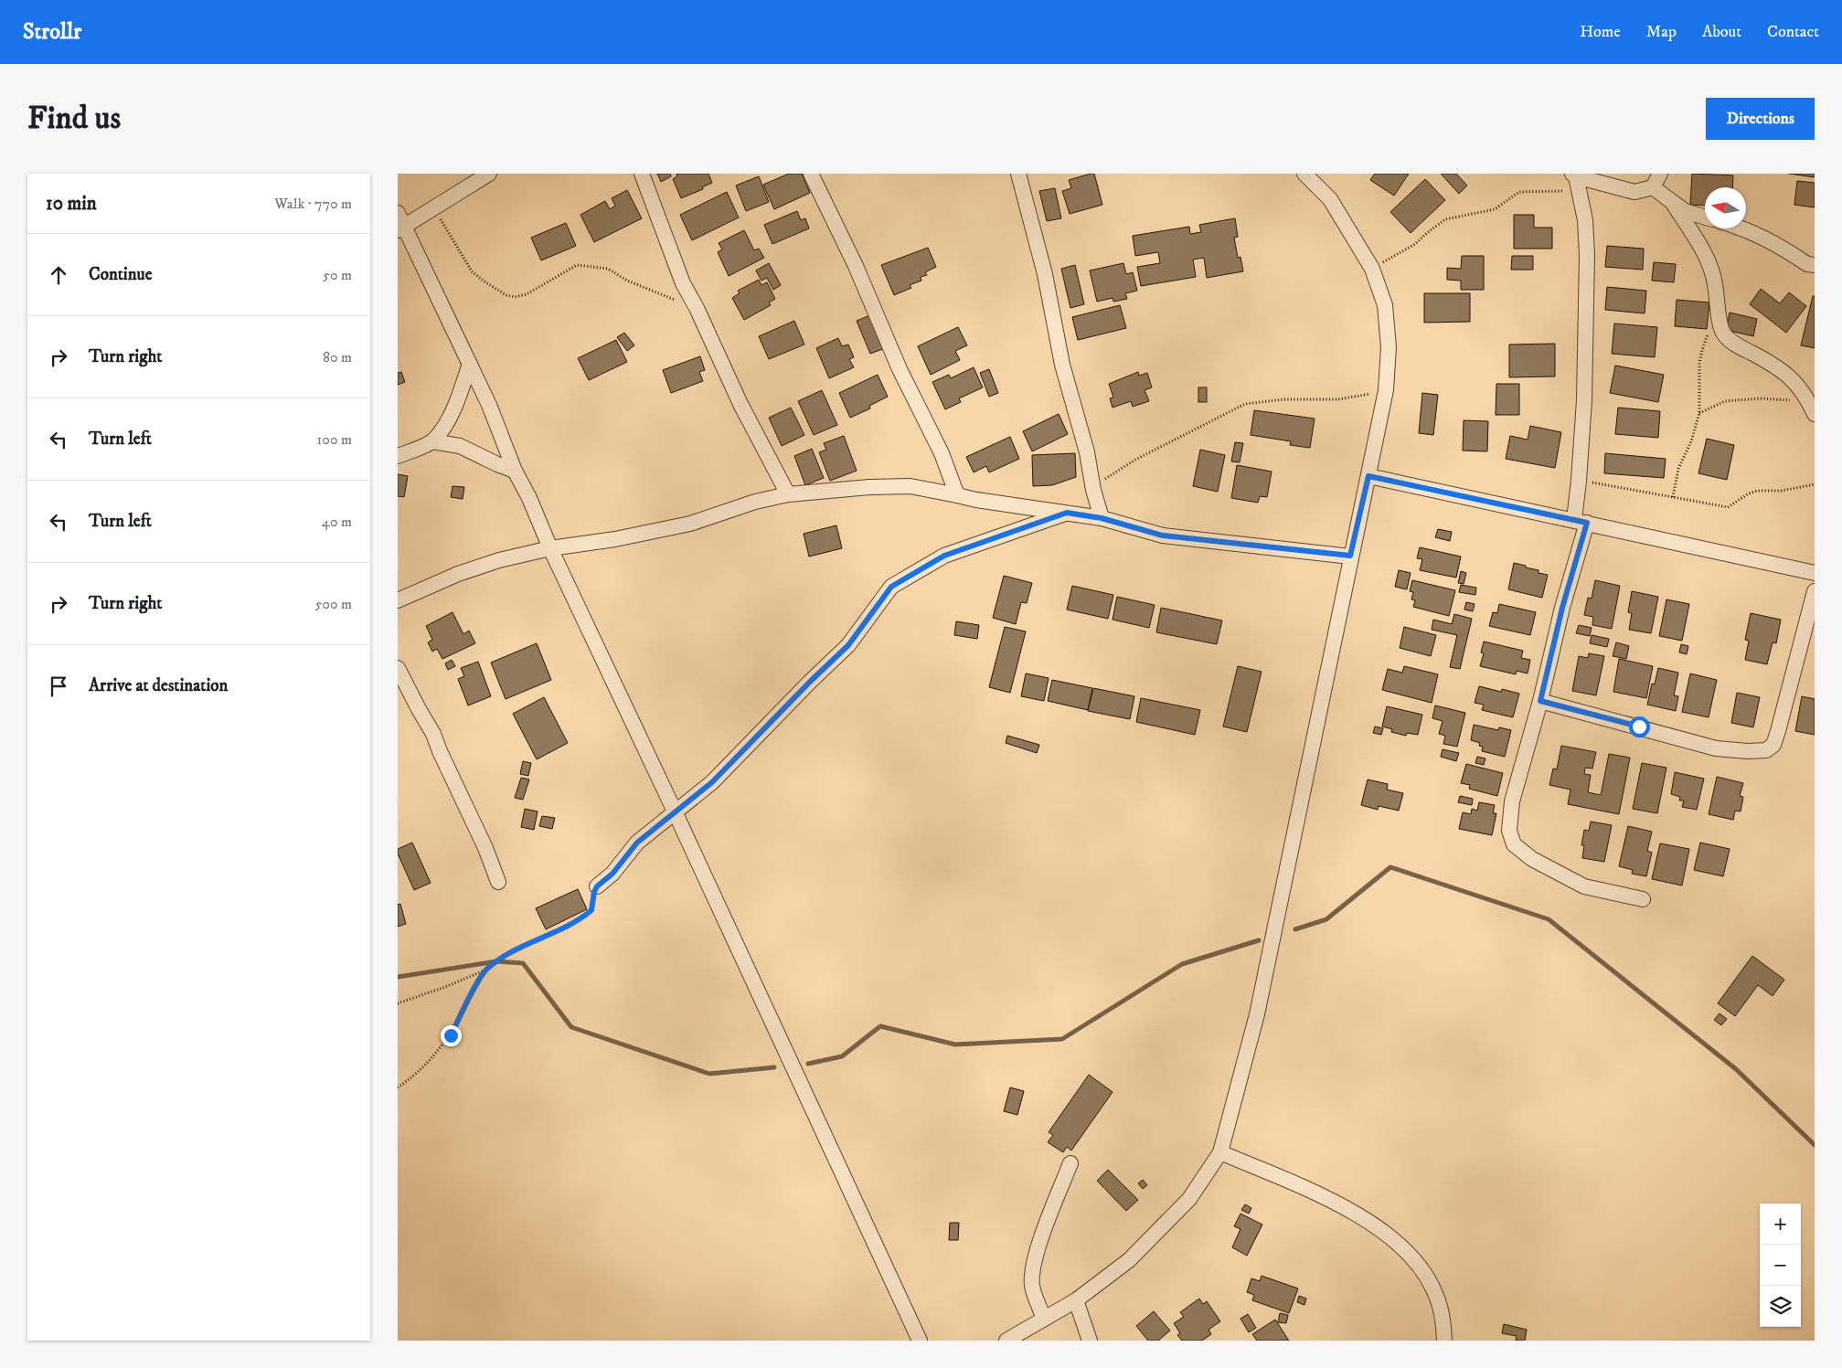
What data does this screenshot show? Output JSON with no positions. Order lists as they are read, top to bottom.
{
  "north": "left",
  "page": {
    "header": "Strollr",
    "nav": [
      "Home",
      "Map",
      "About",
      "Contact"
    ],
    "buttons": "Directions",
    "title": "Find us",
    "heading": ["10 min", "Walk · 770 m"],
    "list": [
      ["Continue", "50 m"],
      ["Turn right", "80 m"],
      ["Turn left", "100 m"],
      ["Turn left", "40 m"],
      ["Turn right", "500 m"],
      "Arrive at destination"
    ],
    "map_buttons": ["+", "−"]
  }
}
